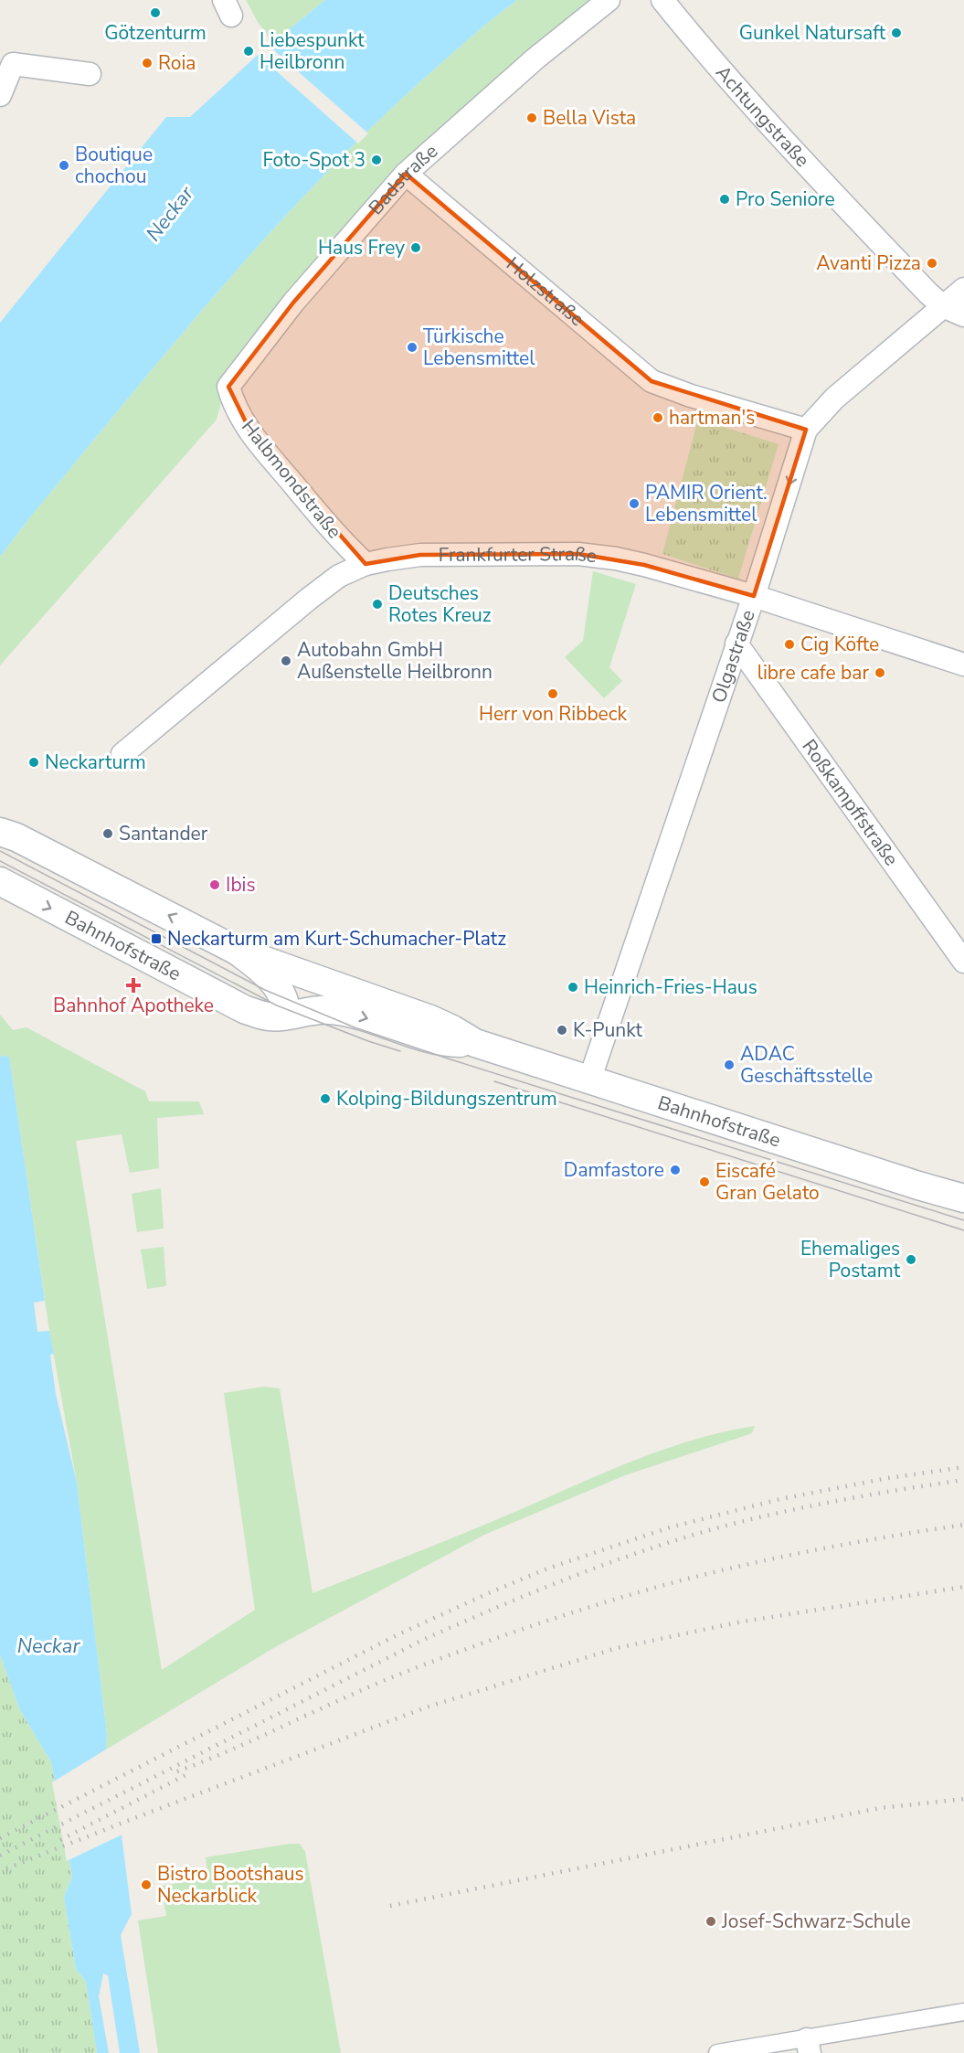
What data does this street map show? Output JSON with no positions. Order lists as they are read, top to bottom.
{
  "streets": {
    "street": [
      "Achtungstraße",
      "Badstraße",
      "Holzstraße",
      "Halbmondstraße",
      "Frankfurter Straße",
      "Olgastraße",
      "Roßkampffstraße",
      "Bahnhofstraße"
    ]
  },
  "crossings": [
    ["Achtungstraße", "Olgastraße"],
    ["Badstraße", "Holzstraße"],
    ["Badstraße", "Halbmondstraße"],
    ["Holzstraße", "Olgastraße"],
    ["Halbmondstraße", "Frankfurter Straße"],
    ["Frankfurter Straße", "Olgastraße"],
    ["Olgastraße", "Roßkampffstraße"],
    ["Olgastraße", "Bahnhofstraße"]
  ],
  "water": ["Neckar"],
  "places": {
    "other": [
      "Götzenturm",
      "Gunkel Natursaft",
      "Liebespunkt Heilbronn",
      "Roia",
      "Bella Vista",
      "Foto-Spot 3",
      "Boutique chochou",
      "Pro Seniore",
      "Haus Frey",
      "Avanti Pizza",
      "Türkische Lebensmittel",
      "hartman's",
      "PAMIR Orient. Lebensmittel",
      "Deutsches Rotes Kreuz",
      "Cig Köfte",
      "Autobahn GmbH Außenstelle Heilbronn",
      "libre cafe bar",
      "Herr von Ribbeck",
      "Neckarturm",
      "Santander",
      "Ibis",
      "Heinrich-Fries-Haus",
      "K-Punkt",
      "ADAC Geschäftsstelle",
      "Kolping-Bildungszentrum",
      "Damfastore",
      "Eiscafé Gran Gelato",
      "Ehemaliges Postamt",
      "Bistro Bootshaus Neckarblick",
      "Josef-Schwarz-Schule"
    ],
    "transit": ["Neckarturm am Kurt-Schumacher-Platz"],
    "health": ["Bahnhof Apotheke"]
  }
}
